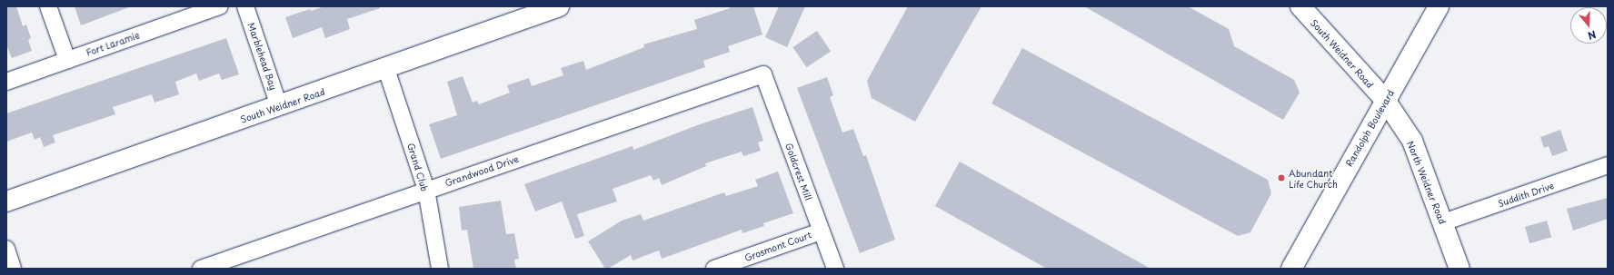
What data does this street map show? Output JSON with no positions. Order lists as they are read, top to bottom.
{
  "streets": {
    "main road": ["South Weidner Road", "Randolph Boulevard", "North Weidner Road"],
    "street": [
      "Fort Laramie",
      "Marblehead Bay",
      "Grand Club",
      "Grandwood Drive",
      "Goldcrest Mill",
      "Suddith Drive",
      "Grosmont Court"
    ]
  },
  "crossings": [
    ["South Weidner Road", "Marblehead Bay"],
    ["South Weidner Road", "Randolph Boulevard"],
    ["South Weidner Road", "Grand Club"],
    ["South Weidner Road", "North Weidner Road"],
    ["Randolph Boulevard", "North Weidner Road"],
    ["Grand Club", "Grandwood Drive"],
    ["Grandwood Drive", "Goldcrest Mill"],
    ["Goldcrest Mill", "Grosmont Court"],
    ["North Weidner Road", "Suddith Drive"]
  ],
  "places": ["Abundant Life Church"],
  "north": "bottom"
}
